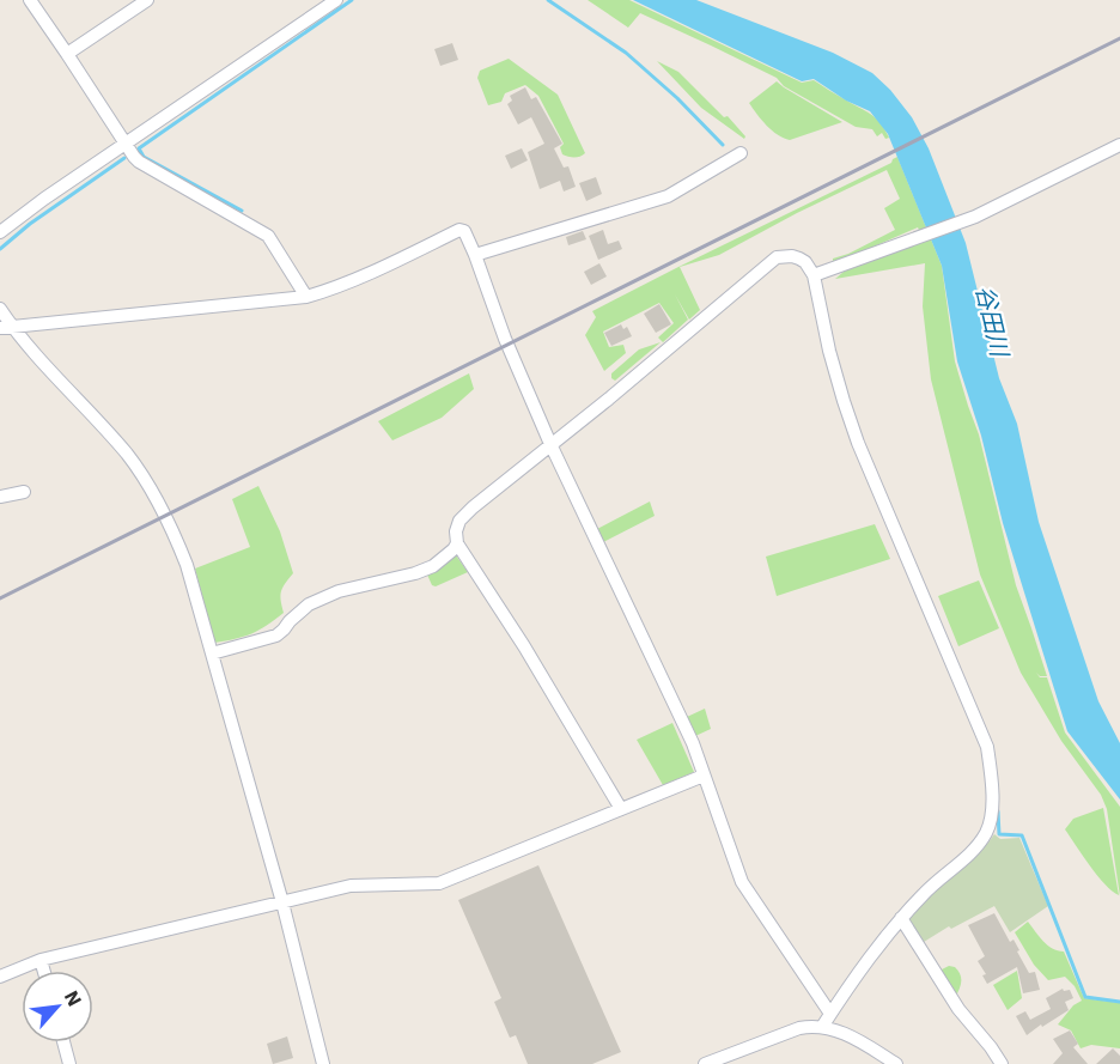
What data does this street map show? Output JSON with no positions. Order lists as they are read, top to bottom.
{
  "water": ["谷田川"],
  "north": "top right"
}
